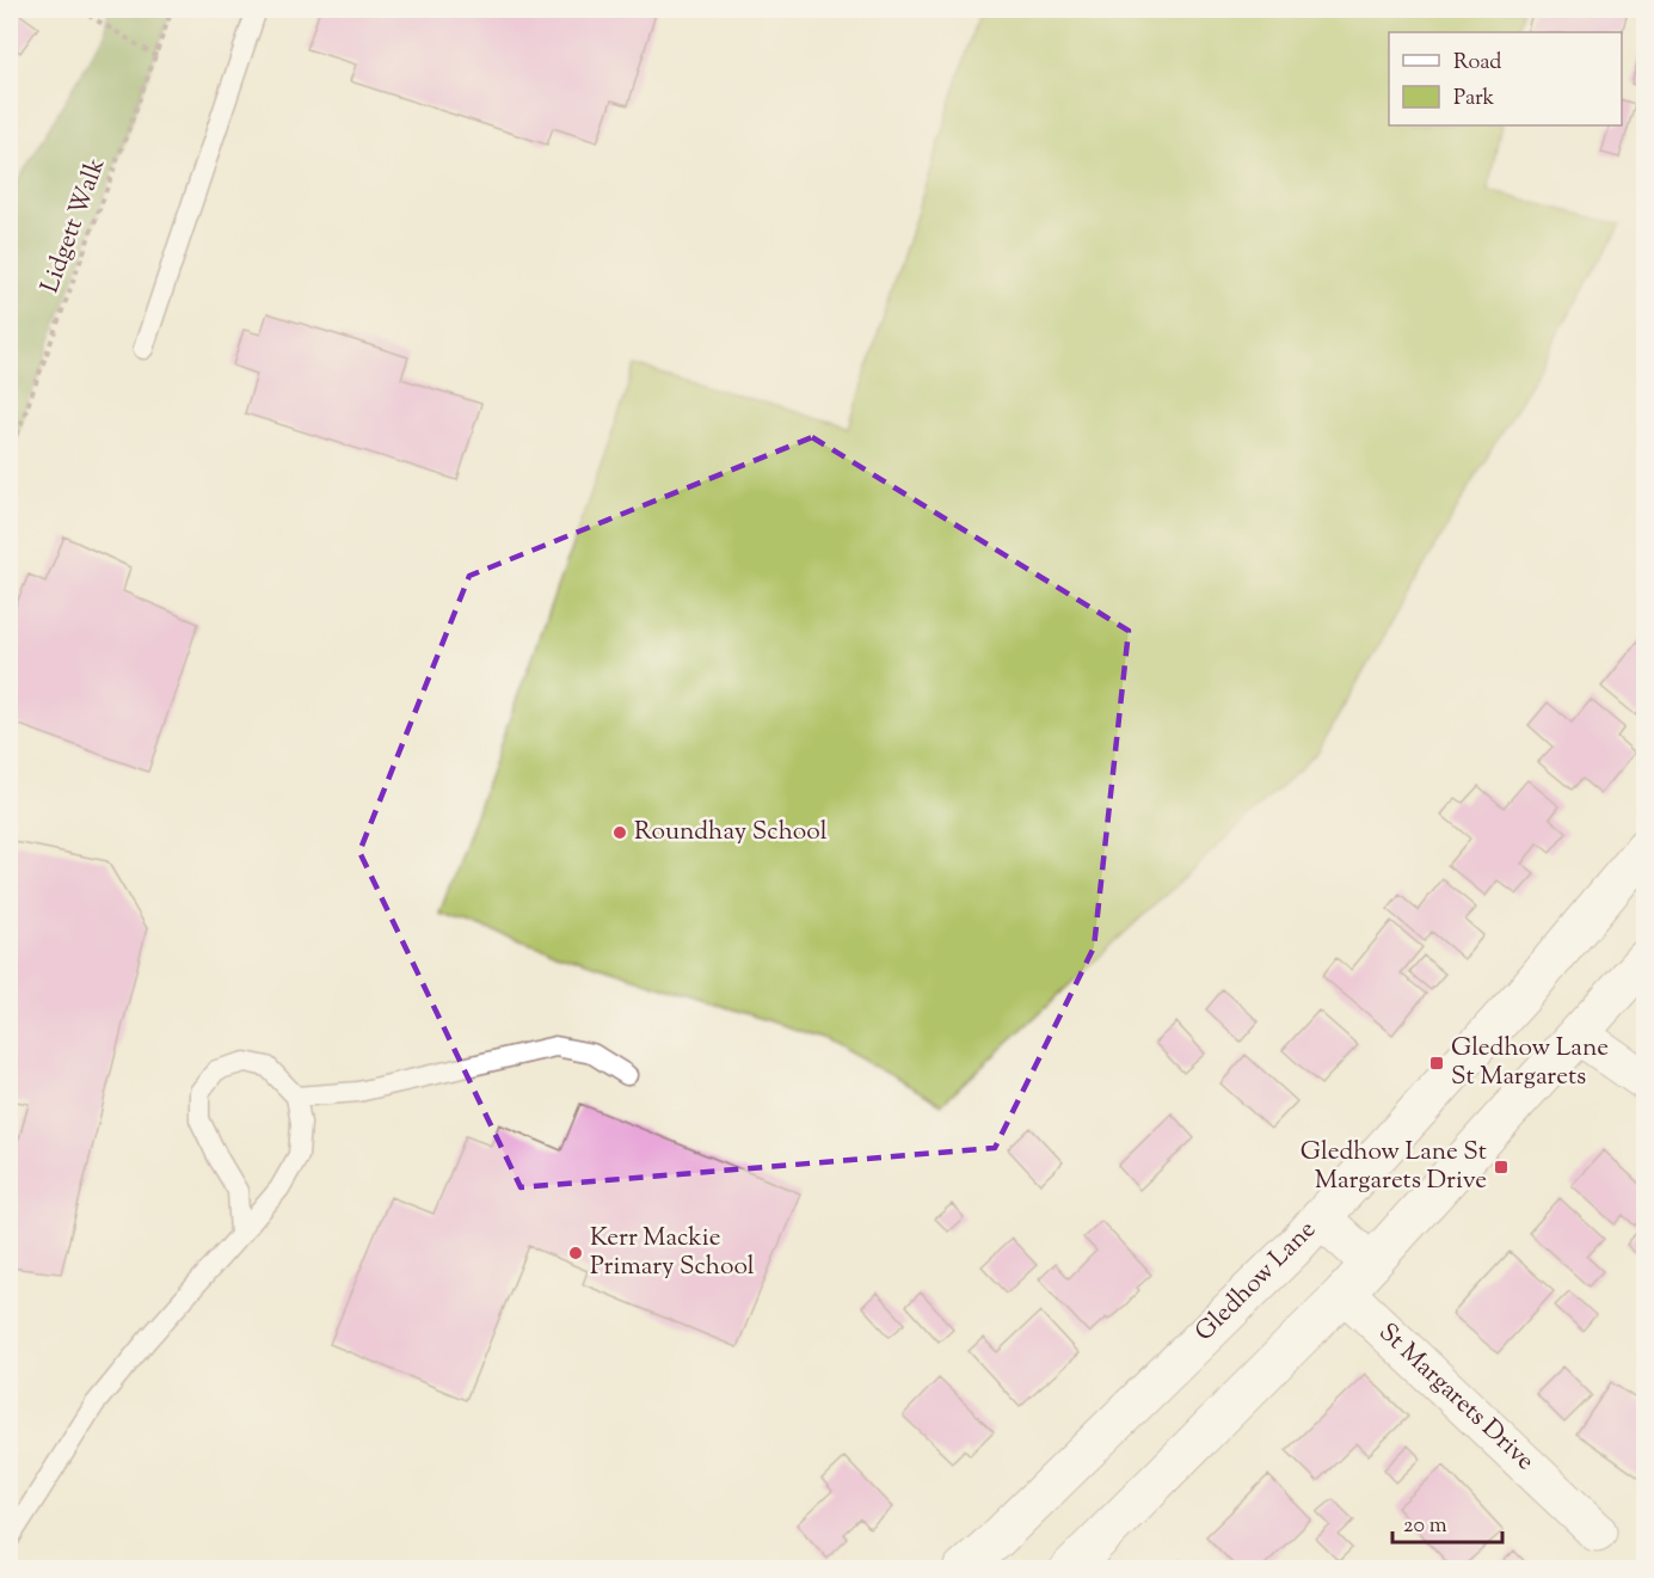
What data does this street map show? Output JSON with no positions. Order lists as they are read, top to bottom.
{
  "streets": {
    "street": ["Gledhow Lane", "St Margarets Drive"],
    "path": ["Lidgett Walk"]
  },
  "places": {
    "other": ["Roundhay School", "Kerr Mackie Primary School"],
    "transit": ["Gledhow Lane St Margarets", "Gledhow Lane St Margarets Drive"]
  },
  "legend": ["Road", "Park"],
  "scale_bar": "20 m"
}
